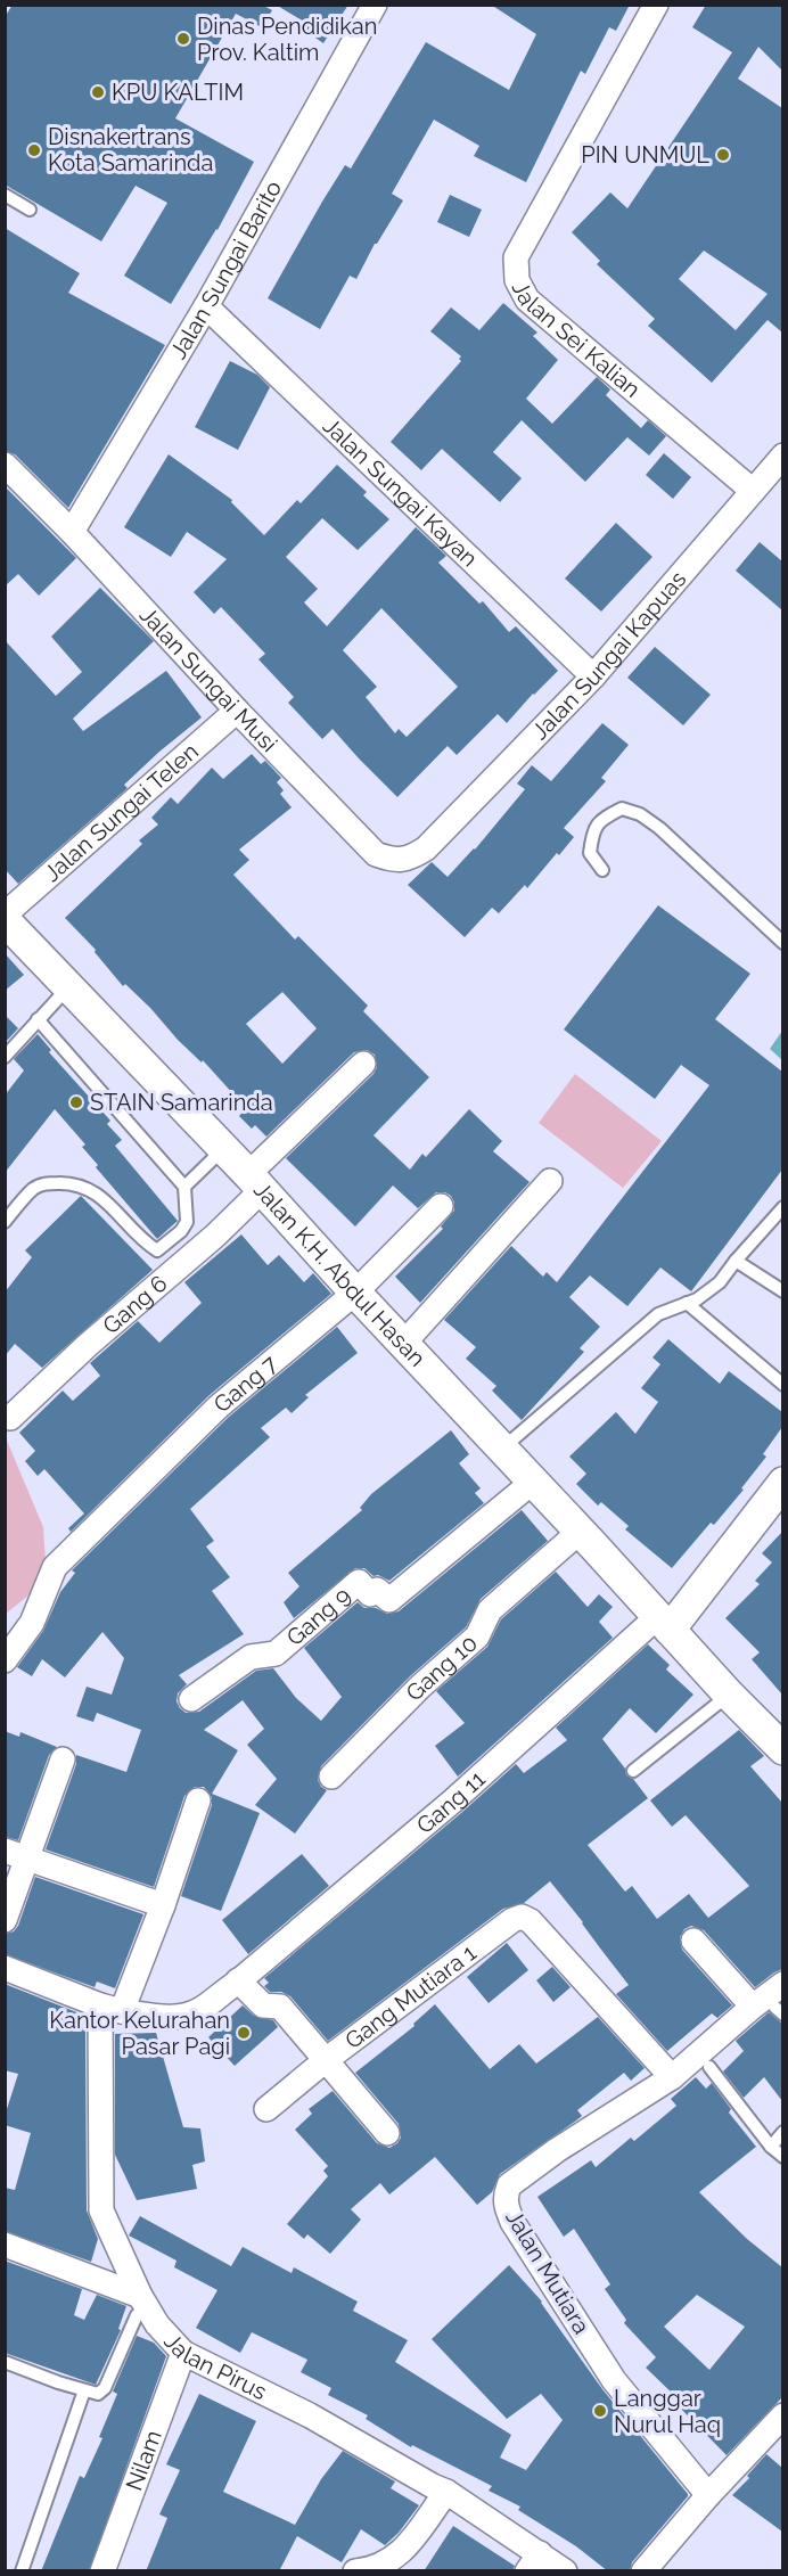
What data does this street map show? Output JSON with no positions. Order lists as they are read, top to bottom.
{
  "streets": {
    "street": [
      "Jalan Sungai Barito",
      "Jalan Sei Kalian",
      "Jalan Sungai Kayan",
      "Jalan Sungai Kapuas",
      "Jalan Sungai Musi",
      "Jalan Sungai Telen",
      "Jalan K.H. Abdul Hasan",
      "Gang 6",
      "Gang 7",
      "Gang 9",
      "Gang 10",
      "Gang 11",
      "Gang Mutiara 1",
      "Jalan Mutiara",
      "Jalan Pirus",
      "Nilam"
    ]
  },
  "crossings": [
    ["Jalan Sungai Barito", "Jalan Sungai Kayan"],
    ["Jalan Sungai Barito", "Jalan Sungai Musi"],
    ["Jalan Sei Kalian", "Jalan Sungai Kapuas"],
    ["Jalan Sungai Kayan", "Jalan Sungai Kapuas"],
    ["Jalan Sungai Kapuas", "Jalan Sungai Musi"],
    ["Jalan Sungai Musi", "Jalan Sungai Telen"],
    ["Jalan K.H. Abdul Hasan", "Gang 6"],
    ["Jalan K.H. Abdul Hasan", "Gang 7"],
    ["Jalan K.H. Abdul Hasan", "Gang 9"],
    ["Jalan K.H. Abdul Hasan", "Gang 10"],
    ["Jalan K.H. Abdul Hasan", "Gang 11"],
    ["Gang 11", "Gang Mutiara 1"],
    ["Gang Mutiara 1", "Jalan Mutiara"],
    ["Jalan Pirus", "Nilam"]
  ],
  "places": [
    "Dinas Pendidikan Prov. Kaltim",
    "KPU KALTIM",
    "Disnakertrans Kota Samarinda",
    "PIN UNMUL",
    "STAIN Samarinda",
    "Kantor Kelurahan Pasar Pagi",
    "Langgar Nurul Haq"
  ]
}
